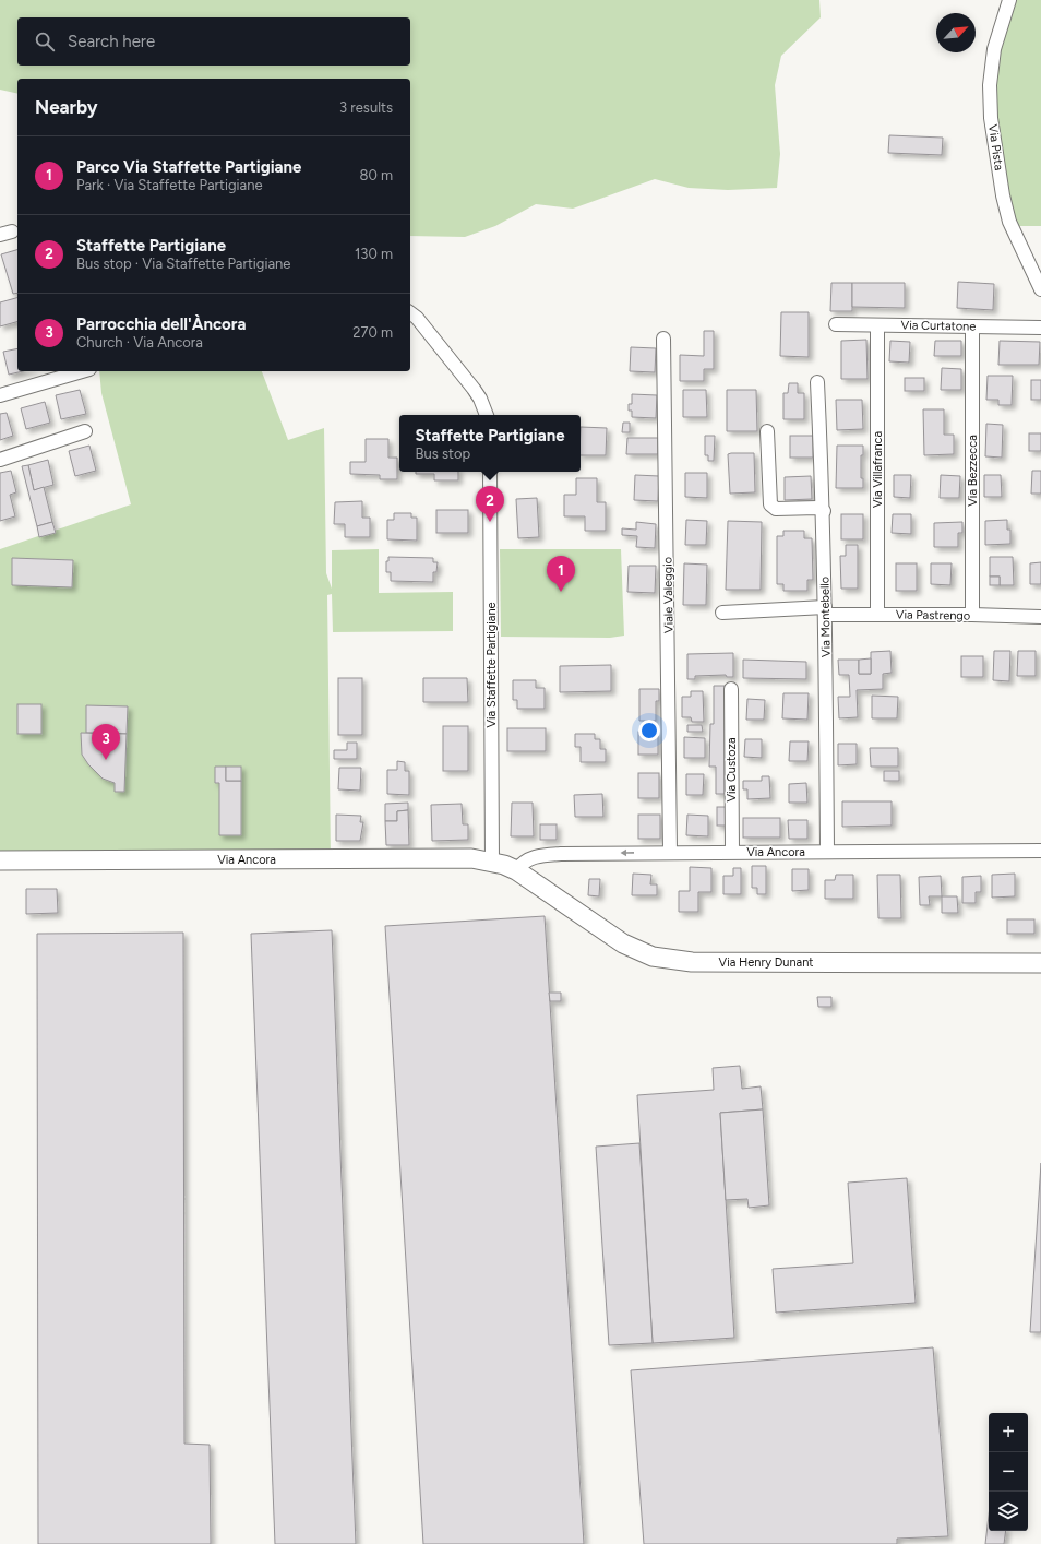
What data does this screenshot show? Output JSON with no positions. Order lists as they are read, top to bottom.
{
  "streets": {
    "main road": ["Via Ancora", "Via Henry Dunant"],
    "street": [
      "Via Pista",
      "Via Curtatone",
      "Via Villafranca",
      "Via Bezzecca",
      "Viale Valeggio",
      "Via Pastrengo",
      "Via Montebello",
      "Via Staffette Partigiane",
      "Via Custoza"
    ]
  },
  "crossings": [
    ["Via Curtatone", "Via Villafranca"],
    ["Via Curtatone", "Via Bezzecca"],
    ["Via Villafranca", "Via Pastrengo"],
    ["Via Bezzecca", "Via Pastrengo"],
    ["Viale Valeggio", "Via Ancora"],
    ["Via Pastrengo", "Via Montebello"],
    ["Via Montebello", "Via Ancora"],
    ["Via Staffette Partigiane", "Via Ancora"],
    ["Via Custoza", "Via Ancora"],
    ["Via Ancora", "Via Henry Dunant"]
  ],
  "north": "top right",
  "page": {
    "search": "Search here",
    "heading": ["Nearby", "3 results"],
    "list": [
      {
        "mark": "1",
        "name": "Parco Via Staffette Partigiane",
        "note": "Park · Via Staffette Partigiane",
        "value": "80 m"
      },
      {
        "mark": "2",
        "name": "Staffette Partigiane",
        "note": "Bus stop · Via Staffette Partigiane",
        "value": "130 m"
      },
      {
        "mark": "3",
        "name": "Parrocchia dell'Àncora",
        "note": "Church · Via Ancora",
        "value": "270 m"
      }
    ],
    "popup": ["Staffette Partigiane", "Bus stop"],
    "pins": ["2", "1", "3"],
    "map_buttons": ["+", "−"]
  }
}
